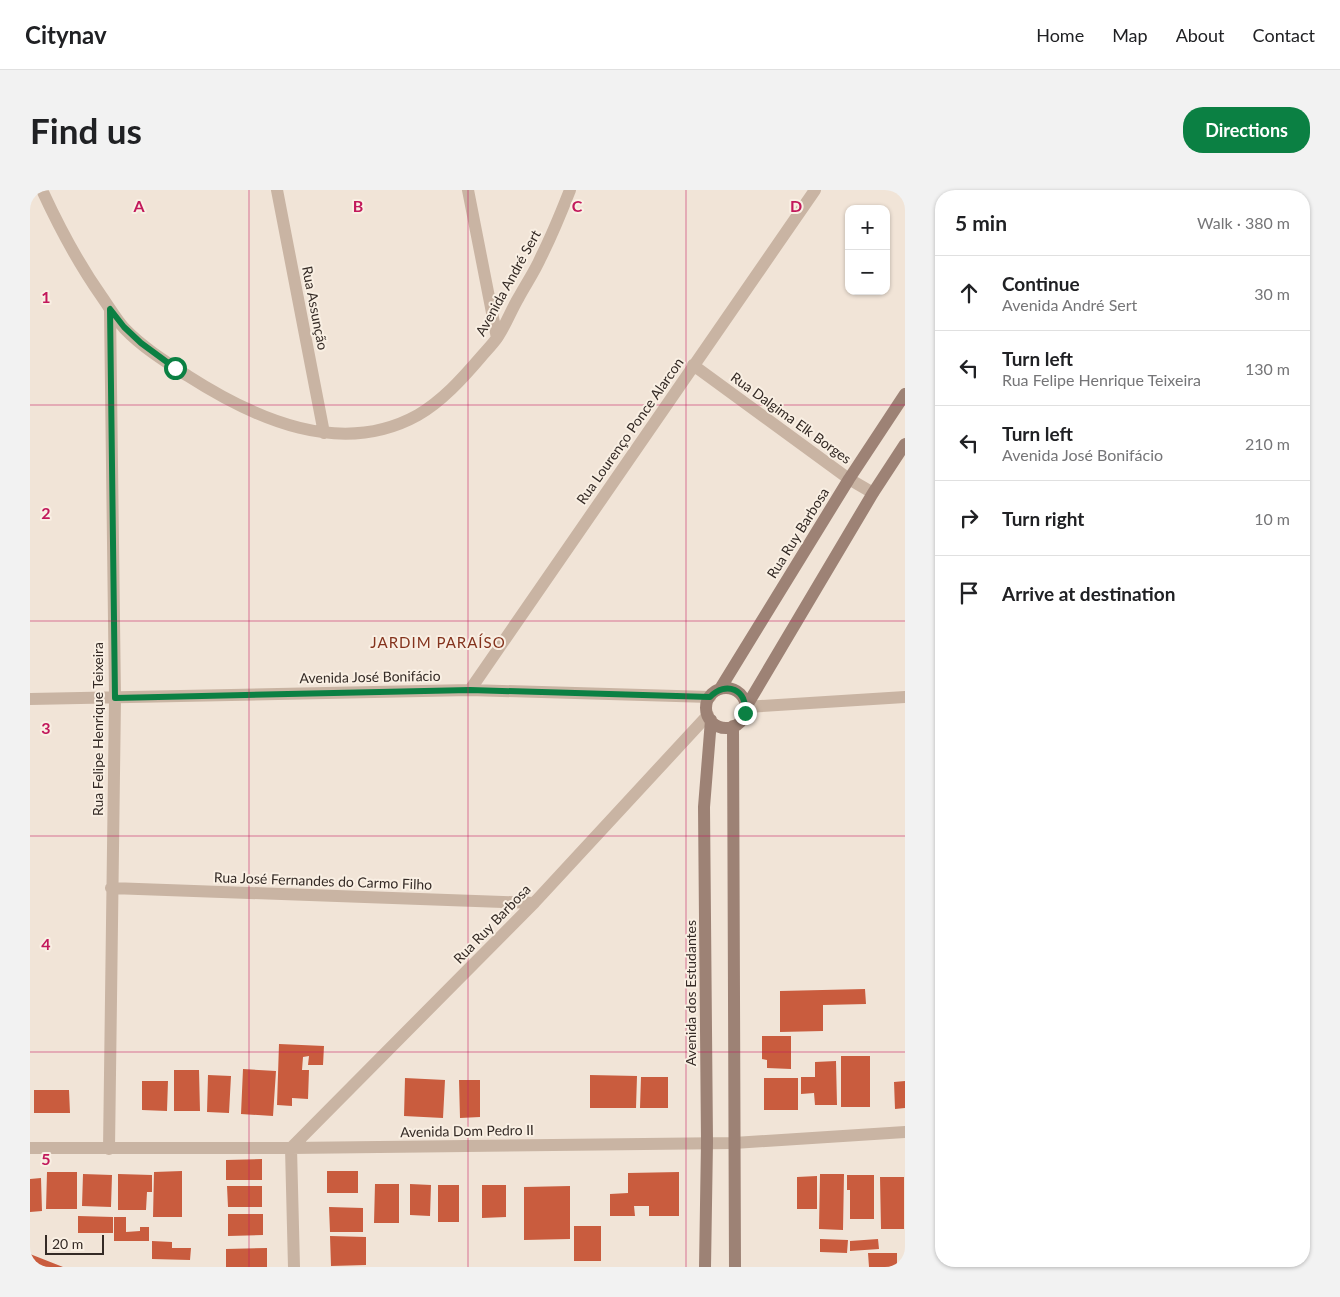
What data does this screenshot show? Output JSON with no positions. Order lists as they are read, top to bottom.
{
  "streets": {
    "street": [
      "Avenida André Sert",
      "Rua Assunção",
      "Rua Dalgima Elk Borges",
      "Rua Lourenço Ponce Alarcon",
      "Rua Ruy Barbosa",
      "Avenida José Bonifácio",
      "Rua Felipe Henrique Teixeira",
      "Rua José Fernandes do Carmo Filho",
      "Avenida dos Estudantes",
      "Avenida Dom Pedro II"
    ]
  },
  "crossings": [
    ["Avenida André Sert", "Rua Assunção"],
    ["Avenida André Sert", "Rua Felipe Henrique Teixeira"],
    ["Rua Dalgima Elk Borges", "Rua Lourenço Ponce Alarcon"],
    ["Rua Dalgima Elk Borges", "Rua Ruy Barbosa"],
    ["Rua Lourenço Ponce Alarcon", "Avenida José Bonifácio"],
    ["Rua Ruy Barbosa", "Avenida José Bonifácio"],
    ["Rua Ruy Barbosa", "Rua José Fernandes do Carmo Filho"],
    ["Rua Ruy Barbosa", "Avenida dos Estudantes"],
    ["Rua Ruy Barbosa", "Avenida Dom Pedro II"],
    ["Avenida José Bonifácio", "Rua Felipe Henrique Teixeira"],
    ["Avenida José Bonifácio", "Avenida dos Estudantes"],
    ["Rua Felipe Henrique Teixeira", "Rua José Fernandes do Carmo Filho"],
    ["Rua Felipe Henrique Teixeira", "Avenida Dom Pedro II"],
    ["Avenida dos Estudantes", "Avenida Dom Pedro II"]
  ],
  "districts": ["JARDIM PARAÍSO"],
  "scale_bar": "20 m",
  "page": {
    "header": "Citynav",
    "nav": [
      "Home",
      "Map",
      "About",
      "Contact"
    ],
    "buttons": "Directions",
    "title": "Find us",
    "heading": ["5 min", "Walk · 380 m"],
    "map_buttons": ["+", "−"],
    "list": [
      ["Continue", "Avenida André Sert", "30 m"],
      ["Turn left", "Rua Felipe Henrique Teixeira", "130 m"],
      ["Turn left", "Avenida José Bonifácio", "210 m"],
      ["Turn right", "10 m"],
      "Arrive at destination"
    ],
    "scale": "20 m"
  },
  "grid": {
    "columns": [
      "A",
      "B",
      "C",
      "D"
    ],
    "rows": [
      "1",
      "2",
      "3",
      "4",
      "5"
    ]
  }
}
